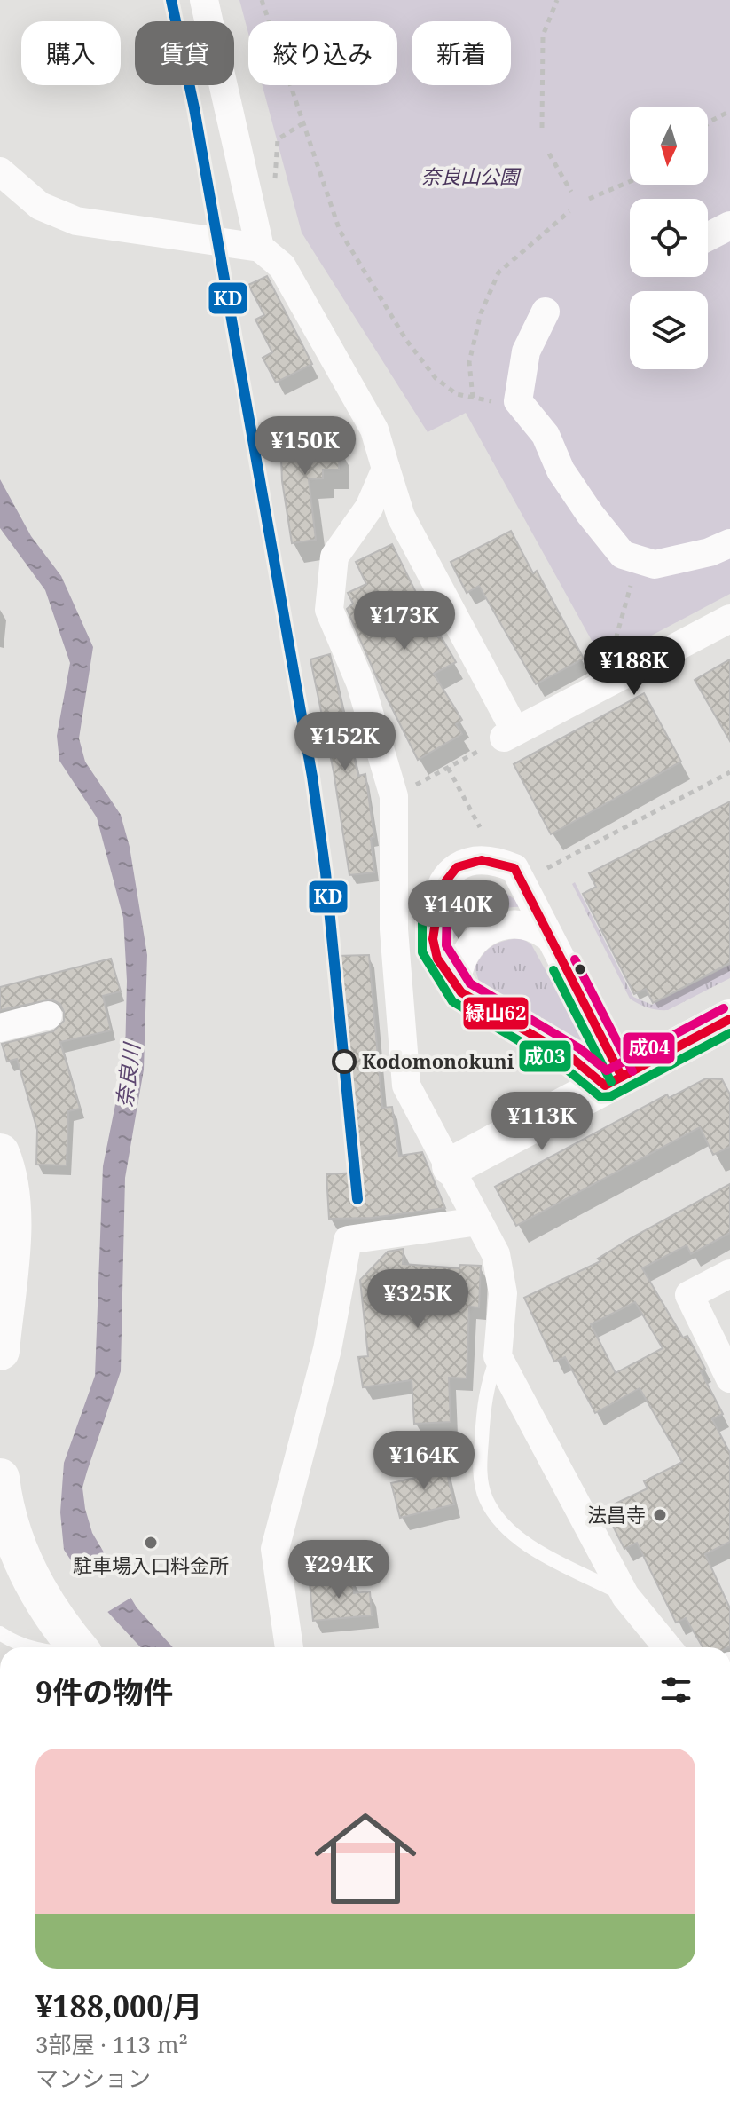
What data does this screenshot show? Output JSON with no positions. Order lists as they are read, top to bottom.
{
  "water": ["奈良川"],
  "parks": ["奈良山公園"],
  "places": ["Kodomonokuni", "法昌寺", "駐車場入口料金所"],
  "lines": [
    "transit line KD",
    "transit line 緑山62",
    "transit line 成03",
    "transit line 成04"
  ],
  "north": "bottom",
  "page": {
    "chip": [
      "購入",
      "賃貸",
      "絞り込み",
      "新着"
    ],
    "price": [
      "¥150K",
      "¥173K",
      "¥188K",
      "¥152K",
      "¥140K",
      "¥113K",
      "¥325K",
      "¥164K",
      "¥294K"
    ],
    "heading": "9件の物件",
    "list": [
      {
        "name": "¥188,000/月",
        "note": "3部屋 · 113 m² · マンション"
      }
    ]
  }
}
